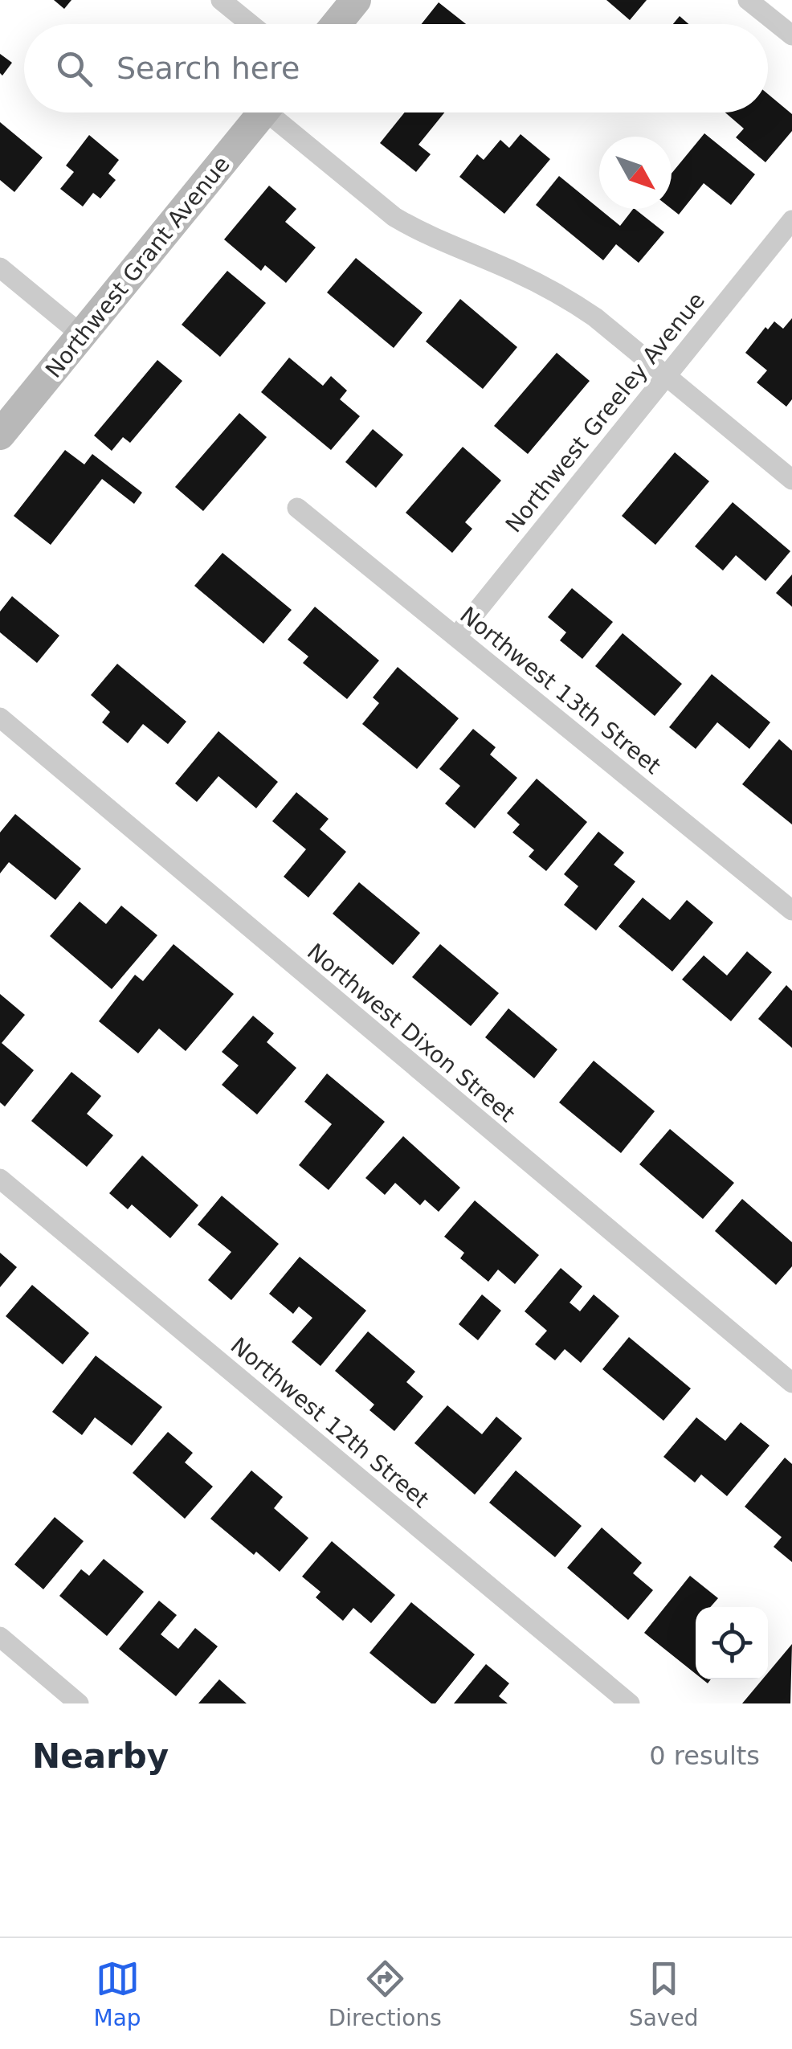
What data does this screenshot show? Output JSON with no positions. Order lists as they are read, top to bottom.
{
  "streets": {
    "main road": ["Northwest Grant Avenue"],
    "street": [
      "Northwest Greeley Avenue",
      "Northwest 13th Street",
      "Northwest Dixon Street",
      "Northwest 12th Street"
    ]
  },
  "crossings": [
    ["Northwest Greeley Avenue", "Northwest 13th Street"]
  ],
  "north": "bottom right",
  "page": {
    "search": "Search here",
    "heading": ["Nearby", "0 results"],
    "nav": ["Map", "Directions", "Saved"]
  }
}
